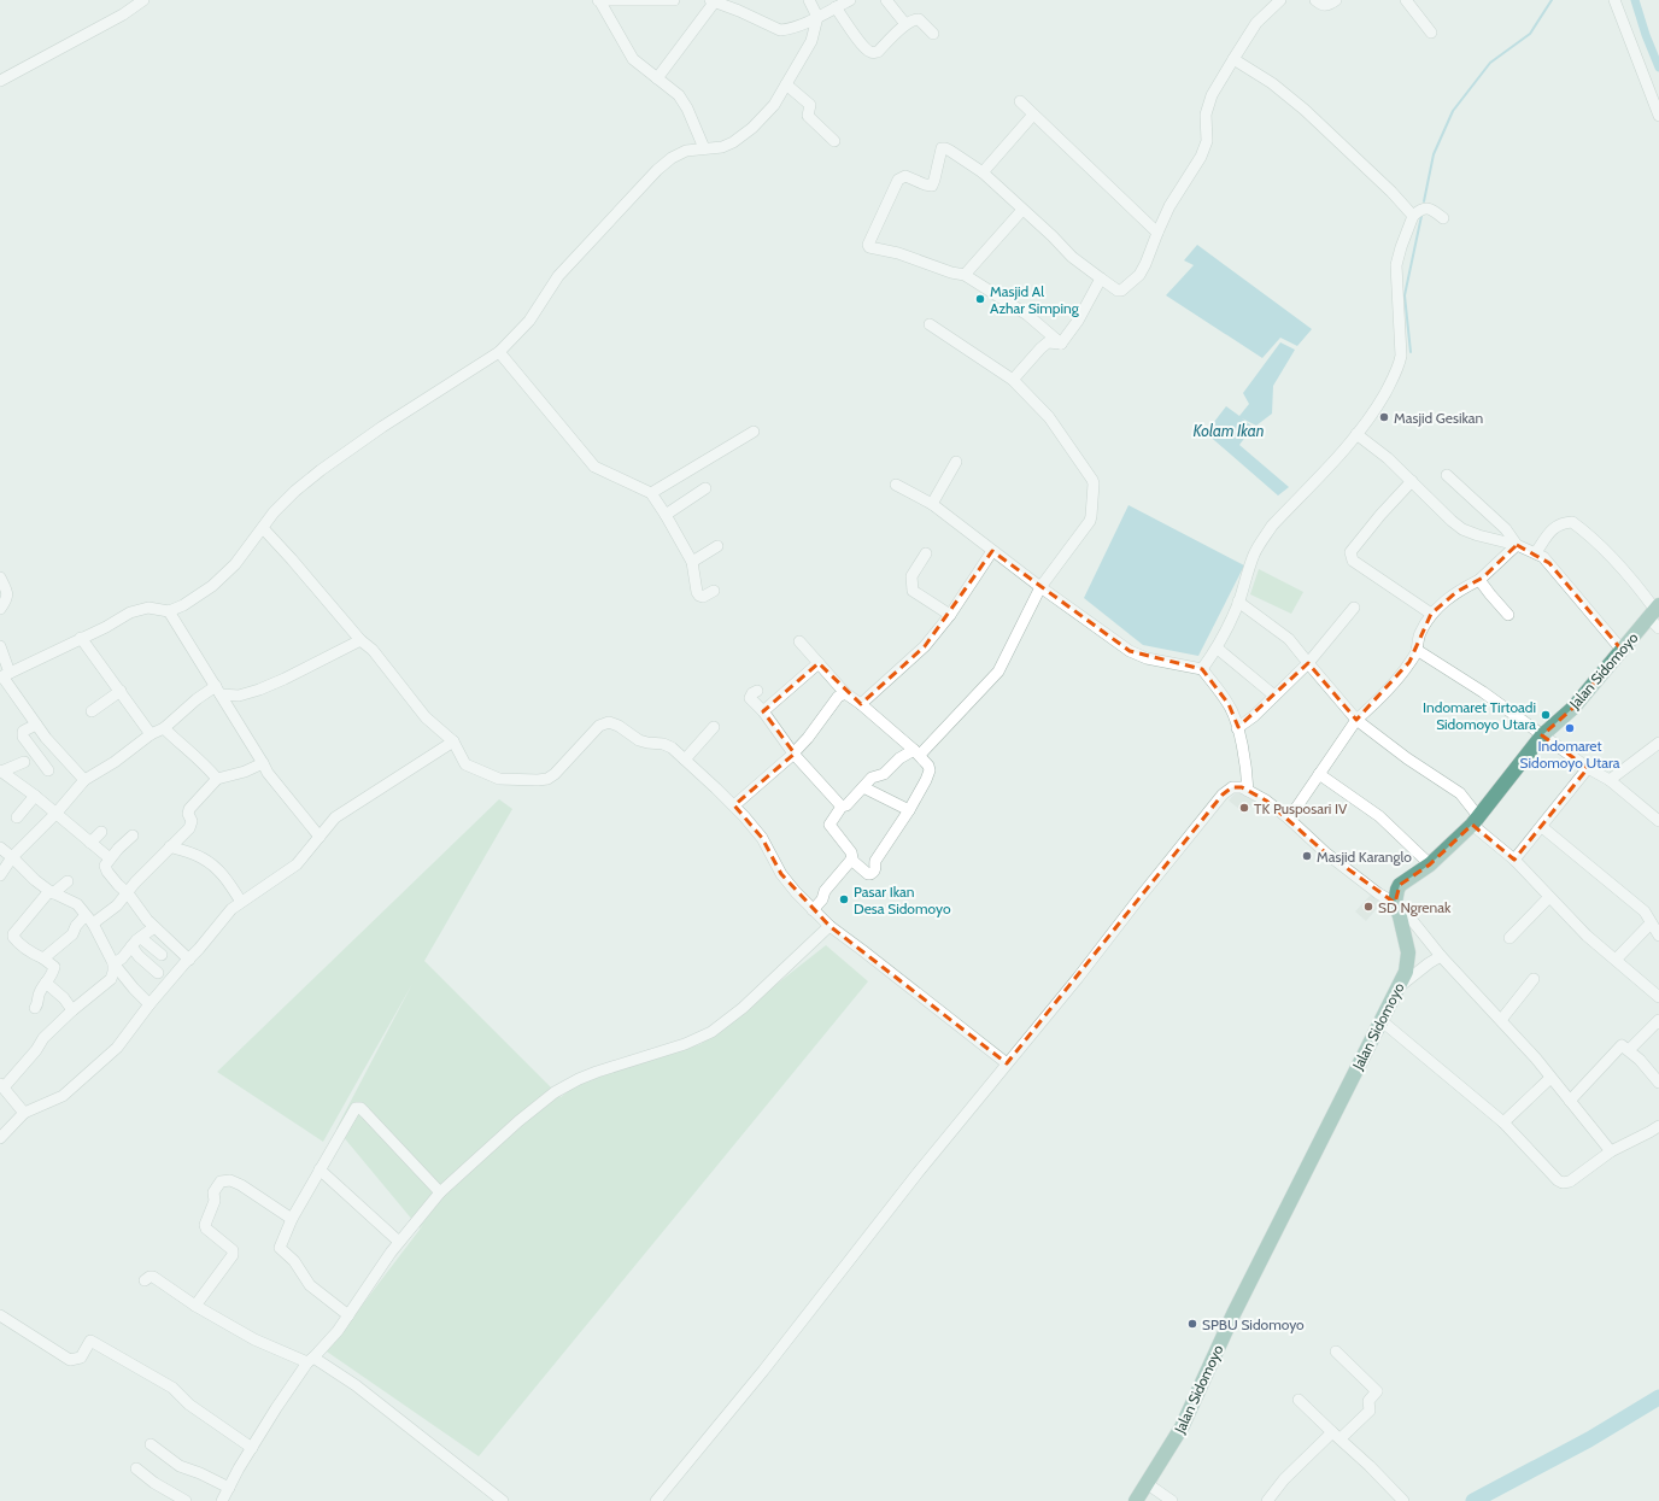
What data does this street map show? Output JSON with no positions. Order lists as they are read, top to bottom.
{
  "streets": {
    "main road": ["Jalan Sidomoyo"]
  },
  "water": ["Kolam Ikan"],
  "places": [
    "Masjid Al Azhar Simping",
    "Masjid Gesikan",
    "Indomaret Tirtoadi Sidomoyo Utara",
    "Indomaret Sidomoyo Utara",
    "TK Pusposari IV",
    "Masjid Karanglo",
    "Pasar Ikan Desa Sidomoyo",
    "SD Ngrenak",
    "SPBU Sidomoyo"
  ]
}
